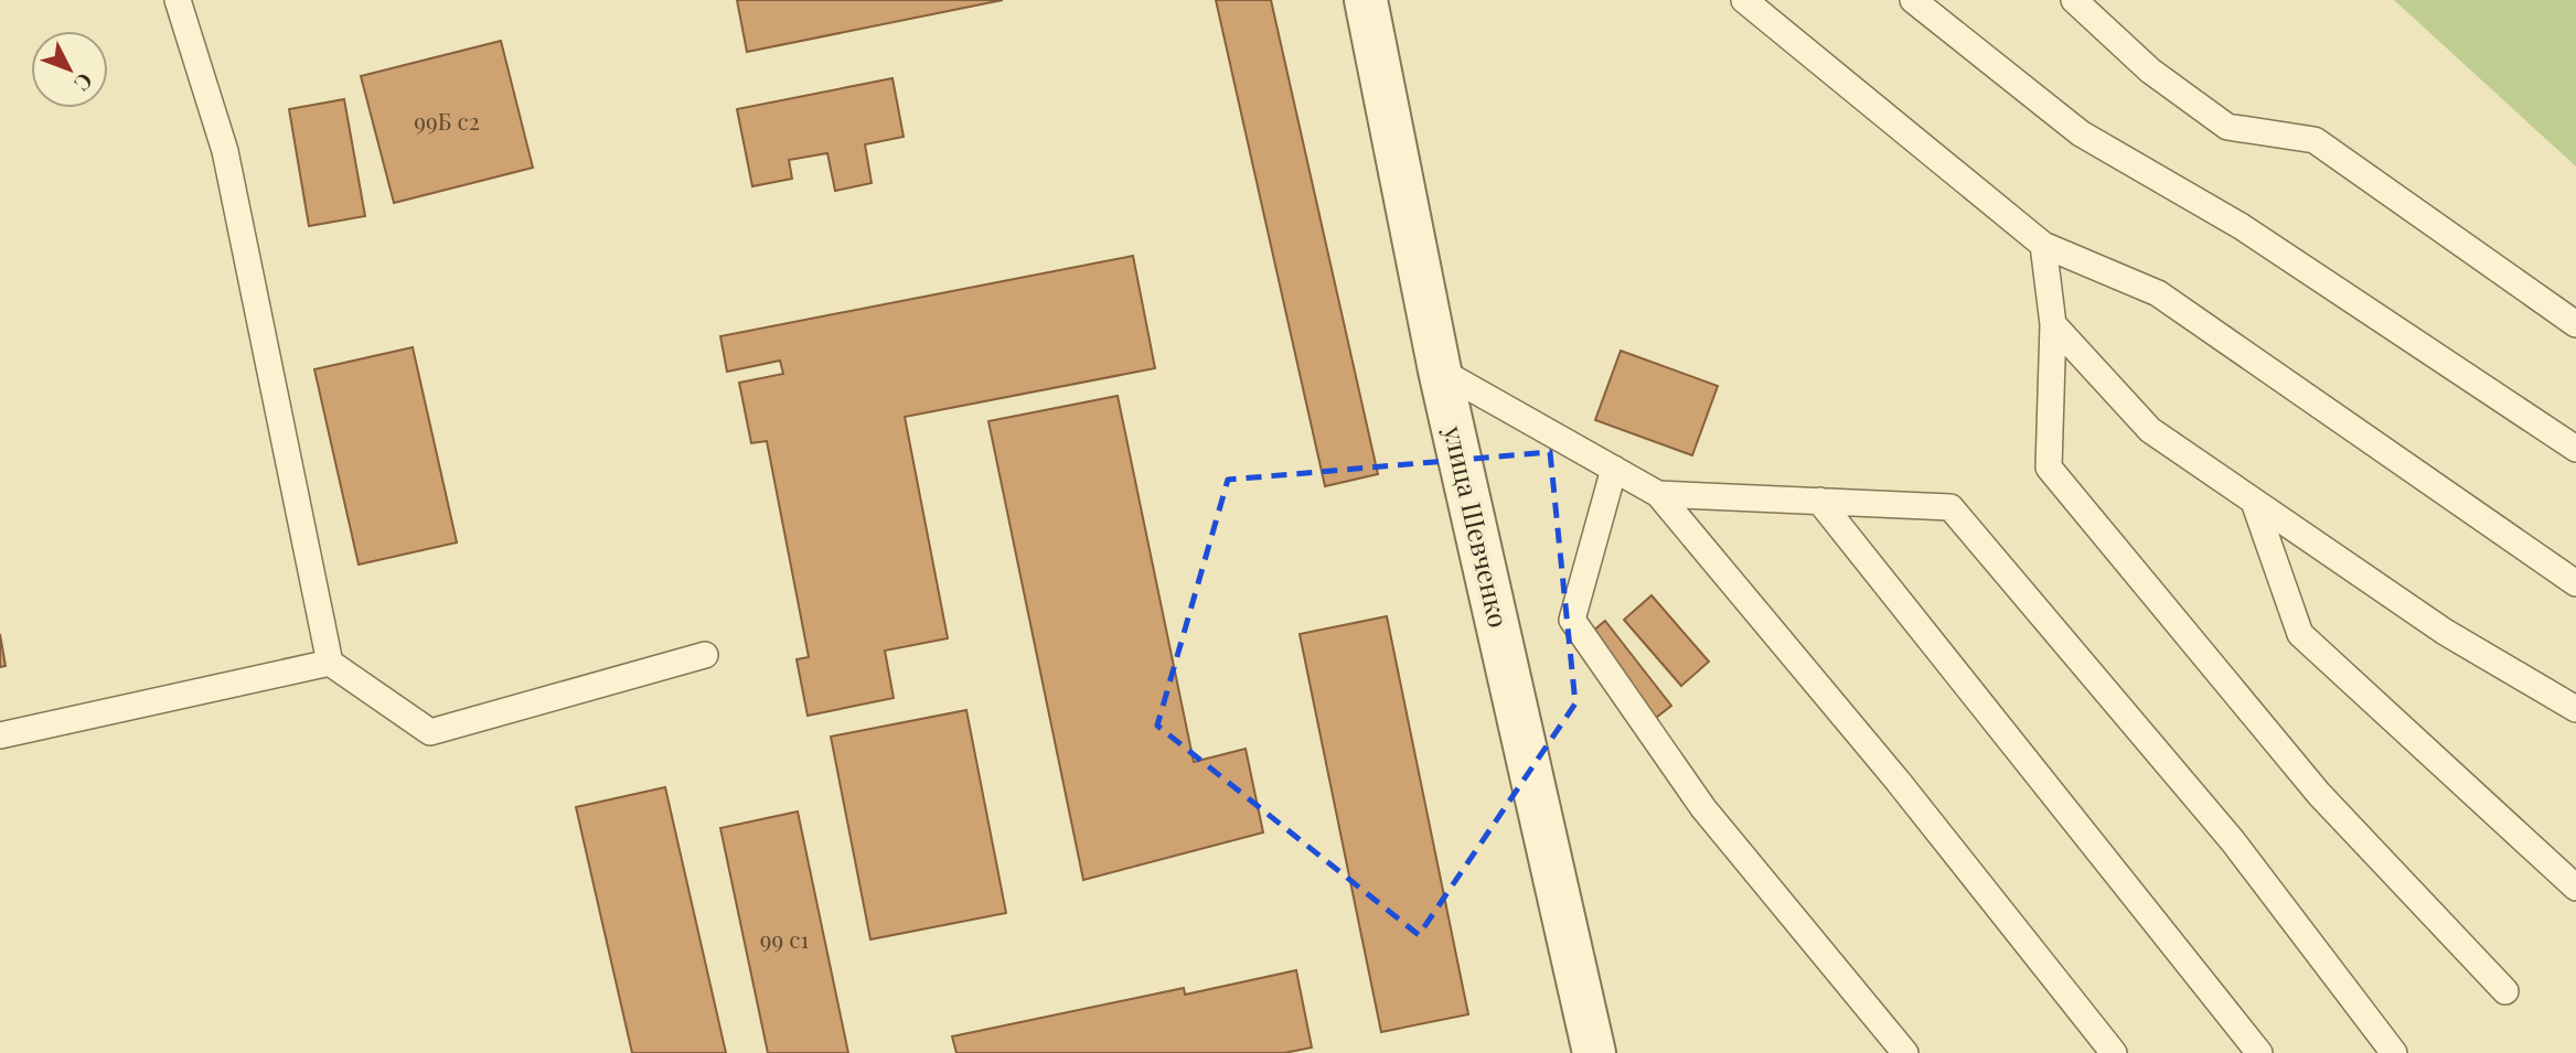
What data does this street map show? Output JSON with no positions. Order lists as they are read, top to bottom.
{
  "streets": {
    "street": ["улица Шевченко"]
  },
  "house_numbers": ["99Б с2", "99 с1"],
  "north": "bottom right"
}
